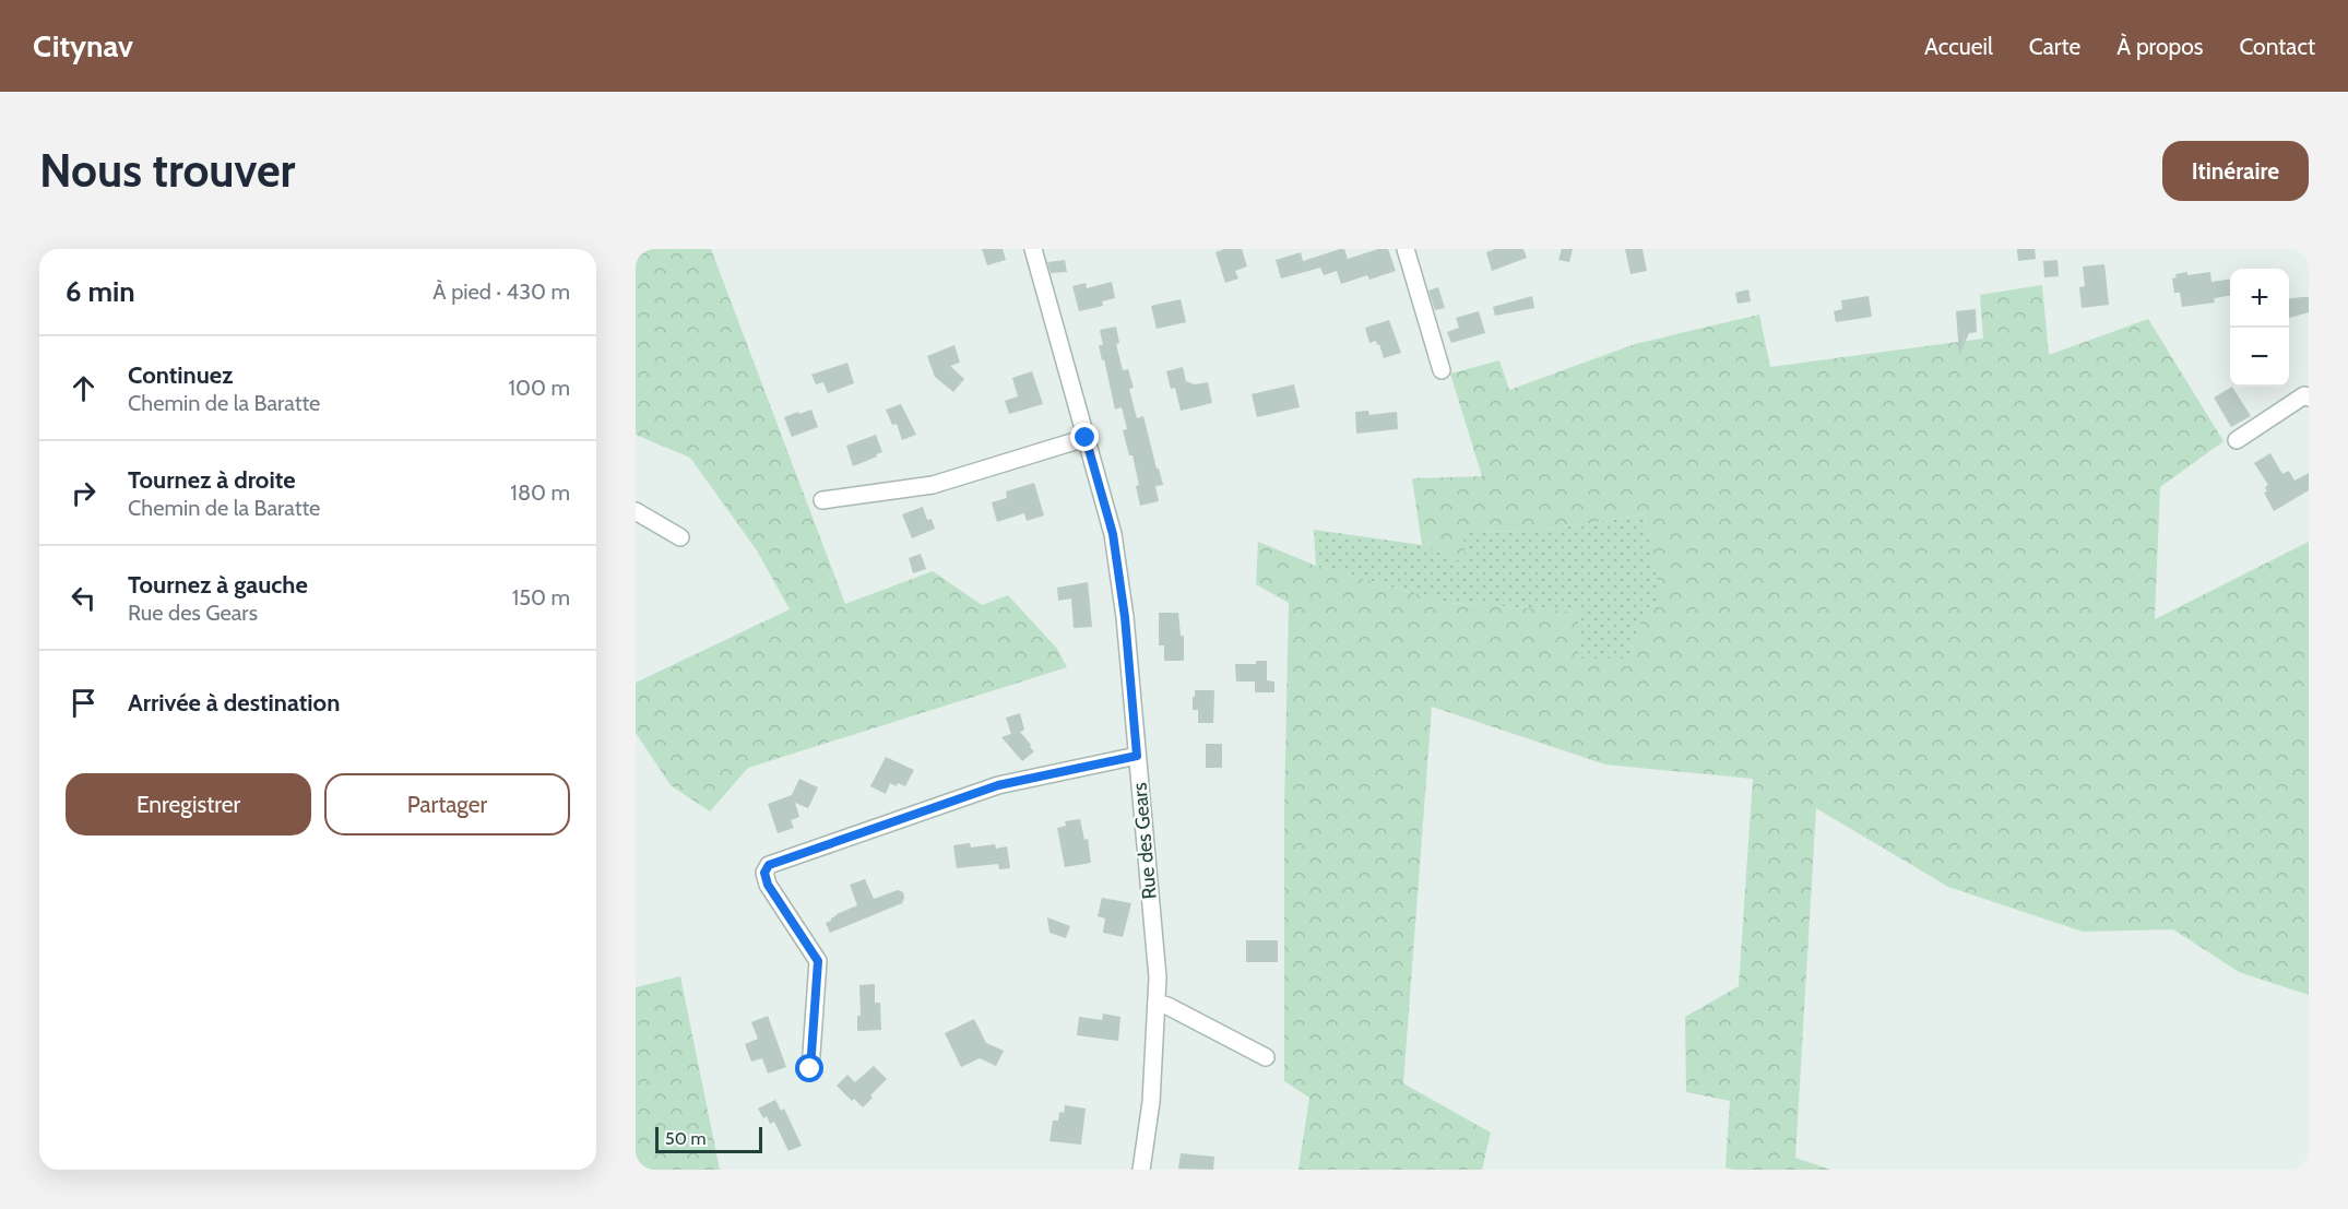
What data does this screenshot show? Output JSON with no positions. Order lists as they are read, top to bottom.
{
  "streets": {
    "street": ["Rue des Gears"]
  },
  "scale_bar": "50 m",
  "page": {
    "header": "Citynav",
    "nav": [
      "Accueil",
      "Carte",
      "À propos",
      "Contact"
    ],
    "buttons": [
      "Itinéraire",
      ["Enregistrer", "Partager"]
    ],
    "title": "Nous trouver",
    "heading": ["6 min", "À pied · 430 m"],
    "map_buttons": ["+", "−"],
    "list": [
      ["Continuez", "Chemin de la Baratte", "100 m"],
      ["Tournez à droite", "Chemin de la Baratte", "180 m"],
      ["Tournez à gauche", "Rue des Gears", "150 m"],
      "Arrivée à destination"
    ],
    "scale": "50 m"
  }
}
